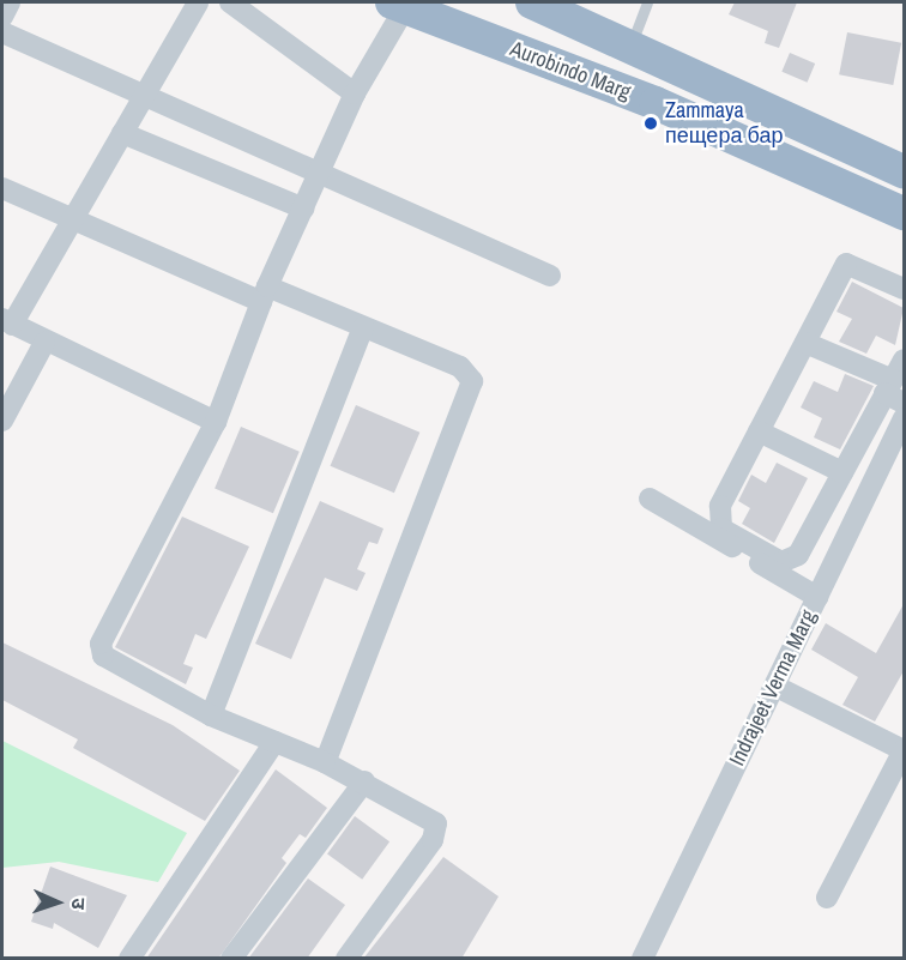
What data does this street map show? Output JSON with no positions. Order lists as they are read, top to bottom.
{
  "streets": {
    "highway": ["Aurobindo Marg"],
    "street": ["Indrajeet Verma Marg"]
  },
  "places": ["Zammaya пещера бар"],
  "north": "right"
}
